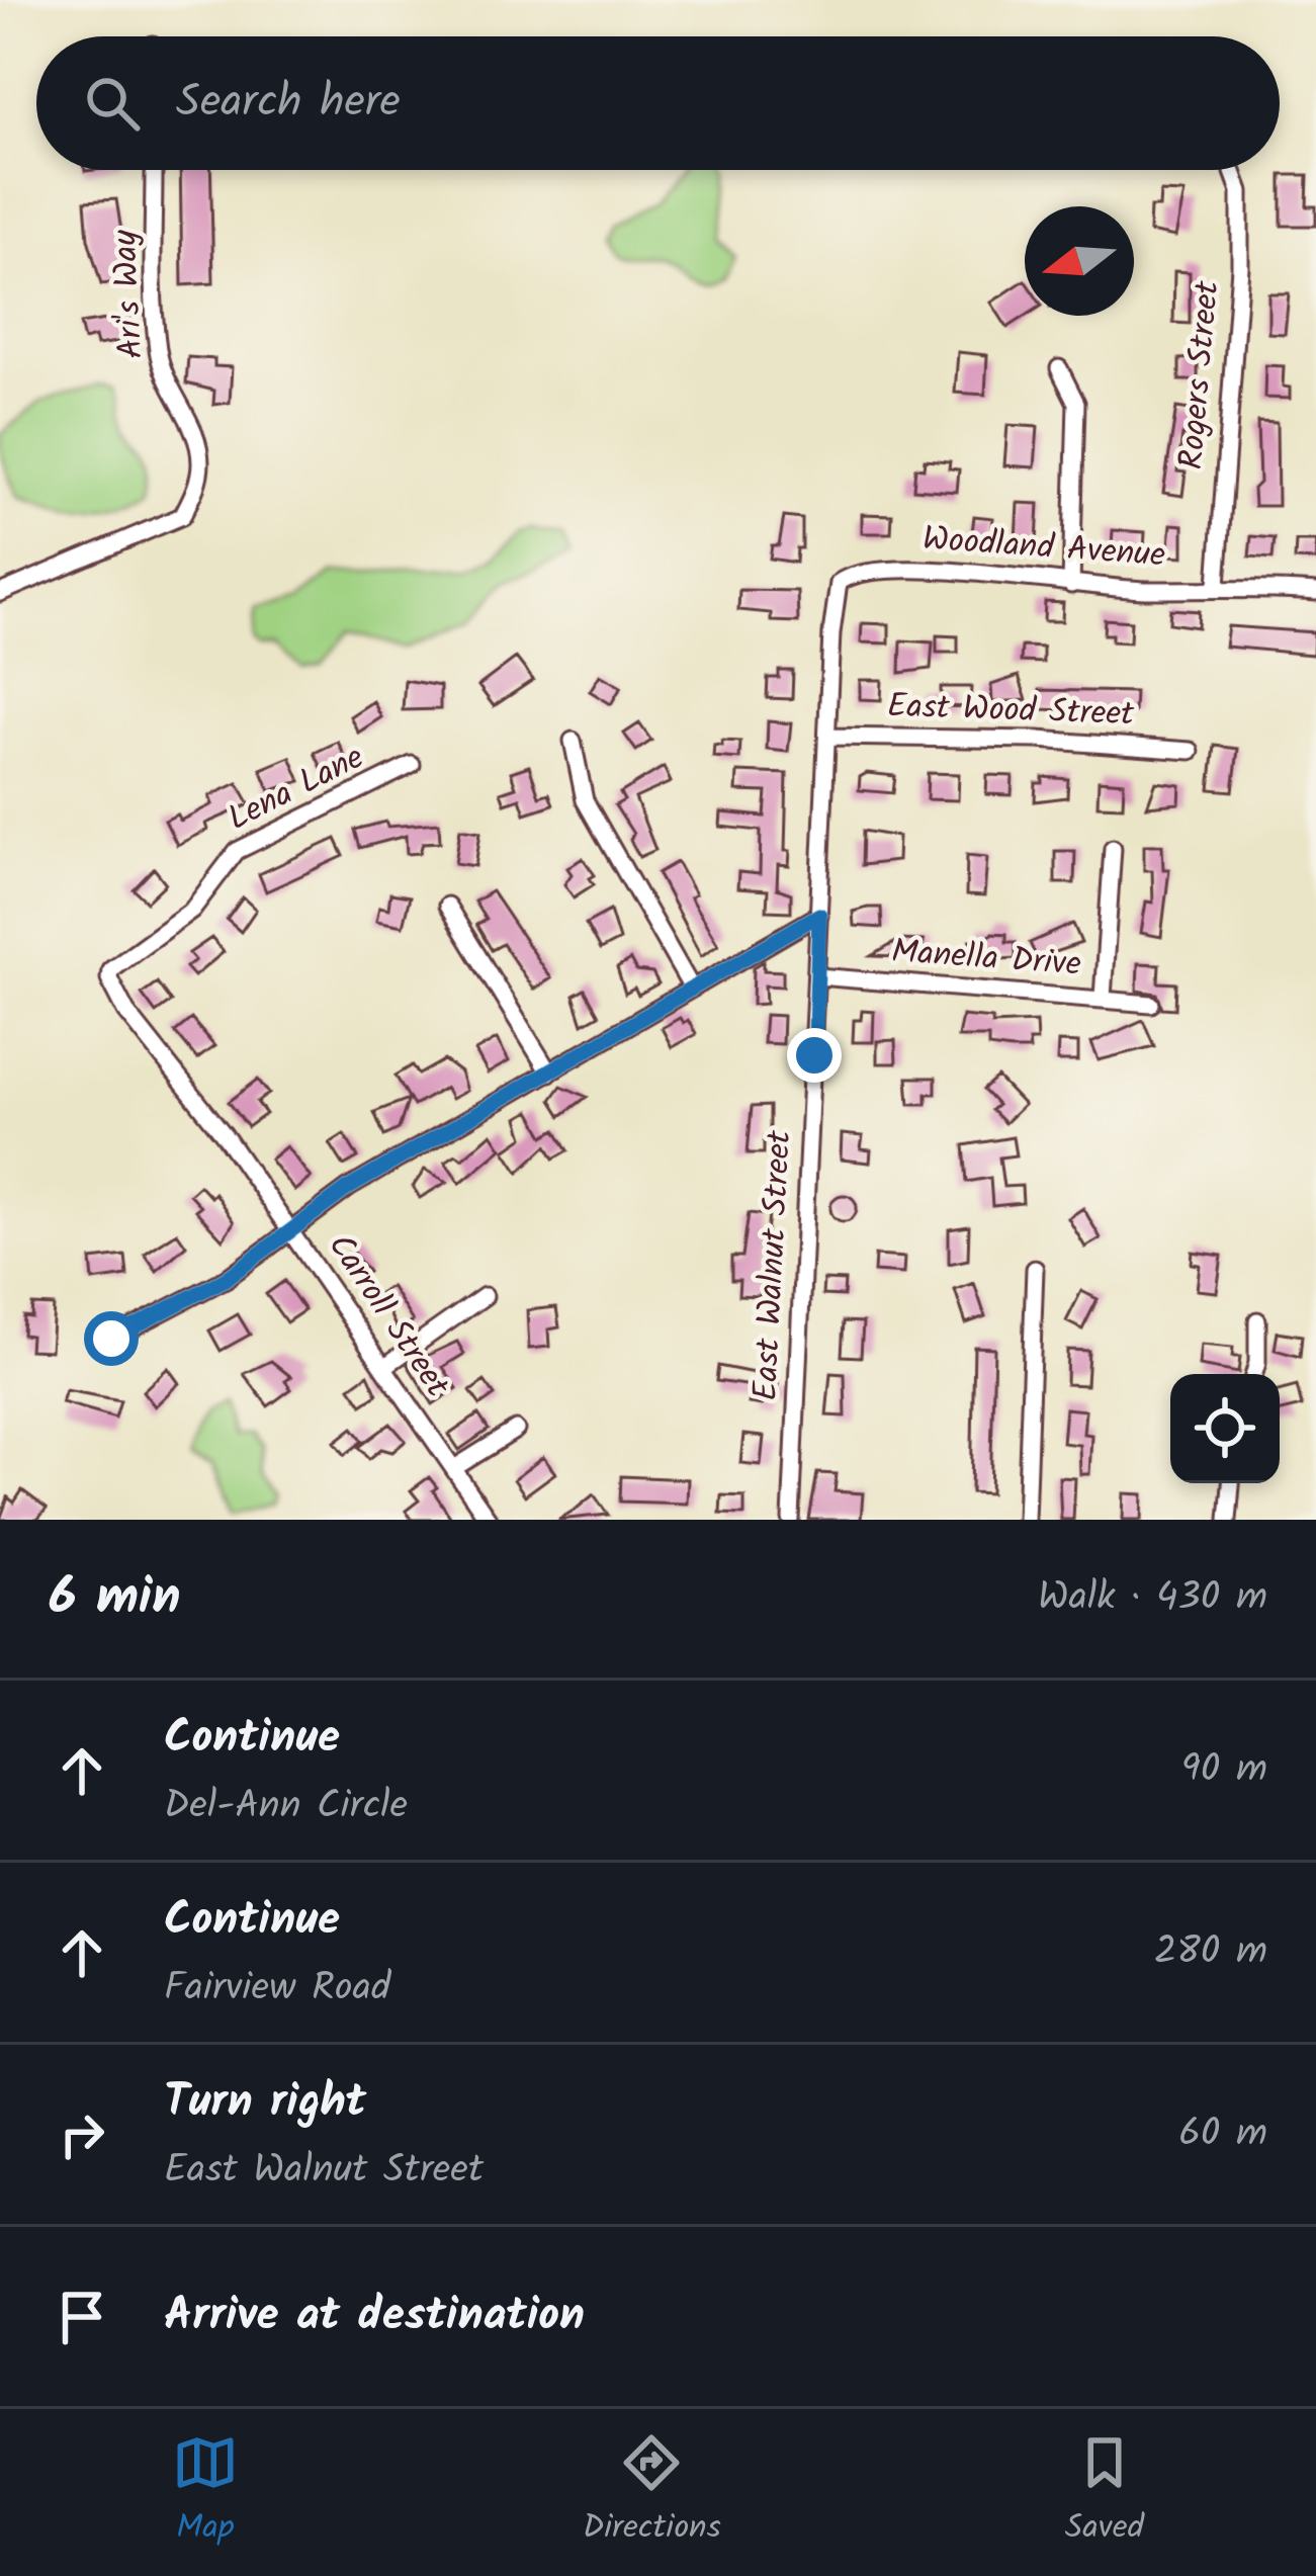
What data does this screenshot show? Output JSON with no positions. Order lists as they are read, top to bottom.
{
  "streets": {
    "street": [
      "Ari's Way",
      "Rogers Street",
      "Woodland Avenue",
      "East Wood Street",
      "Lena Lane",
      "Manella Drive",
      "East Walnut Street",
      "Carroll Street"
    ]
  },
  "crossings": [
    ["Rogers Street", "Woodland Avenue"],
    ["Woodland Avenue", "East Walnut Street"],
    ["East Wood Street", "East Walnut Street"],
    ["Lena Lane", "Carroll Street"],
    ["Manella Drive", "East Walnut Street"]
  ],
  "north": "left",
  "page": {
    "search": "Search here",
    "heading": ["6 min", "Walk · 430 m"],
    "list": [
      ["Continue", "Del-Ann Circle", "90 m"],
      ["Continue", "Fairview Road", "280 m"],
      ["Turn right", "East Walnut Street", "60 m"],
      "Arrive at destination"
    ],
    "nav": ["Map", "Directions", "Saved"]
  }
}
